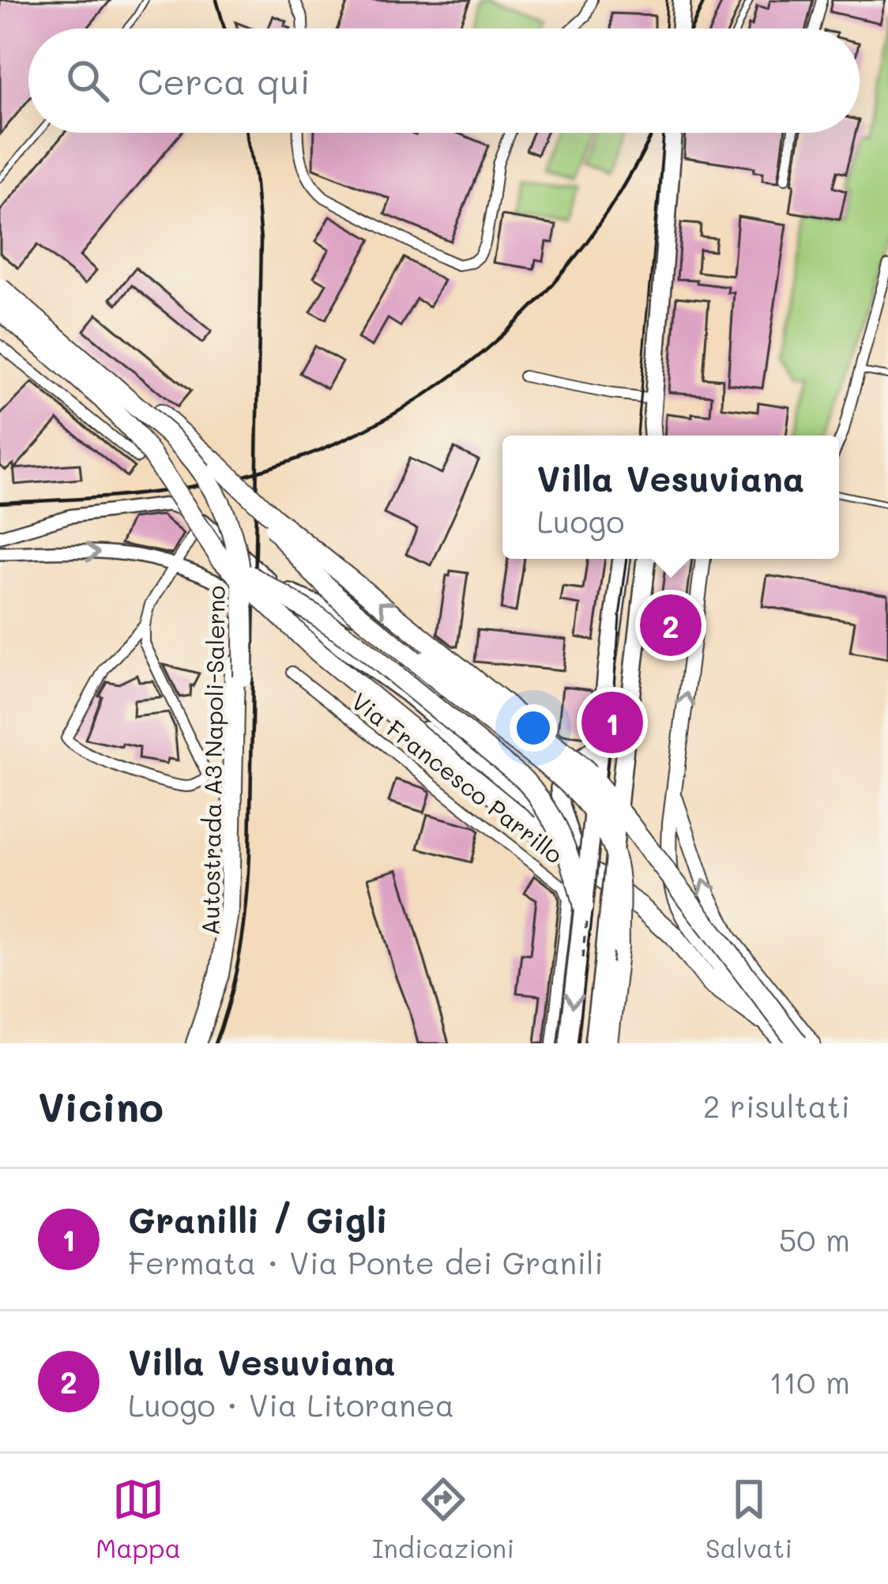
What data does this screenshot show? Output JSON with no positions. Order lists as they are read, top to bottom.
{
  "streets": {
    "highway": ["Autostrada A3 Napoli-Salerno"],
    "street": ["Via Francesco Parrillo"]
  },
  "page": {
    "search": "Cerca qui",
    "popup": ["Villa Vesuviana", "Luogo"],
    "pins": ["2", "1"],
    "heading": ["Vicino", "2 risultati"],
    "list": [
      {
        "mark": "1",
        "name": "Granilli / Gigli",
        "note": "Fermata · Via Ponte dei Granili",
        "value": "50 m"
      },
      {
        "mark": "2",
        "name": "Villa Vesuviana",
        "note": "Luogo · Via Litoranea",
        "value": "110 m"
      }
    ],
    "nav": ["Mappa", "Indicazioni", "Salvati"]
  }
}
